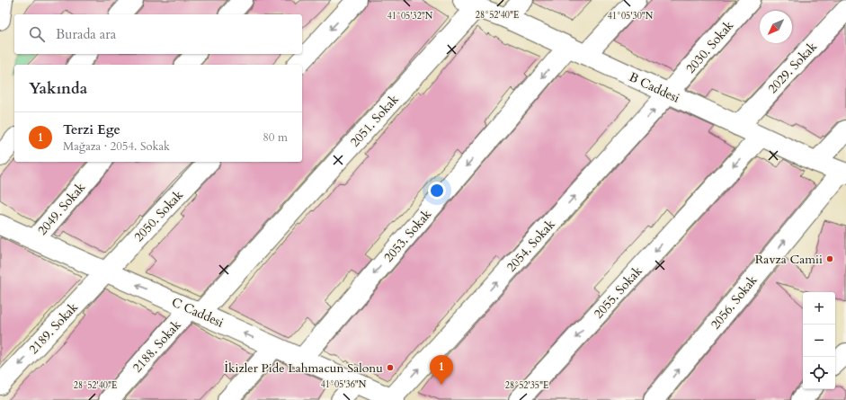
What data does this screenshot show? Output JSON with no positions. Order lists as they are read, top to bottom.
{
  "streets": {
    "street": [
      "2030. Sokak",
      "2029. Sokak",
      "B Caddesi",
      "2051. Sokak",
      "2049. Sokak",
      "2050. Sokak",
      "2053. Sokak",
      "2054. Sokak",
      "2055. Sokak",
      "2056. Sokak",
      "C Caddesi",
      "2189. Sokak",
      "2188. Sokak"
    ]
  },
  "crossings": [
    ["2030. Sokak", "B Caddesi"],
    ["2030. Sokak", "2054. Sokak"],
    ["2029. Sokak", "B Caddesi"],
    ["B Caddesi", "2051. Sokak"],
    ["B Caddesi", "2053. Sokak"],
    ["B Caddesi", "2054. Sokak"],
    ["B Caddesi", "2055. Sokak"],
    ["B Caddesi", "2056. Sokak"],
    ["2051. Sokak", "C Caddesi"],
    ["2051. Sokak", "2188. Sokak"],
    ["2049. Sokak", "C Caddesi"],
    ["2050. Sokak", "C Caddesi"],
    ["2050. Sokak", "2189. Sokak"],
    ["2053. Sokak", "C Caddesi"],
    ["2054. Sokak", "C Caddesi"],
    ["C Caddesi", "2189. Sokak"],
    ["C Caddesi", "2188. Sokak"]
  ],
  "one_way": [
    "2053. Sokak",
    "2054. Sokak",
    "2055. Sokak",
    "2056. Sokak",
    "C Caddesi",
    "2189. Sokak"
  ],
  "places": ["Ravza Camii", "İkizler Pide Lahmacun Salonu"],
  "north": "bottom left",
  "page": {
    "search": "Burada ara",
    "heading": "Yakında",
    "list": [
      {
        "mark": "1",
        "name": "Terzi Ege",
        "note": "Mağaza · 2054. Sokak",
        "value": "80 m"
      }
    ],
    "map_buttons": ["+", "−"],
    "pins": "1"
  },
  "coordinates": [
    "28°52'40\"E",
    "41°05'32\"N",
    "41°05'30\"N",
    "41°05'36\"N",
    "28°52'35\"E"
  ]
}
